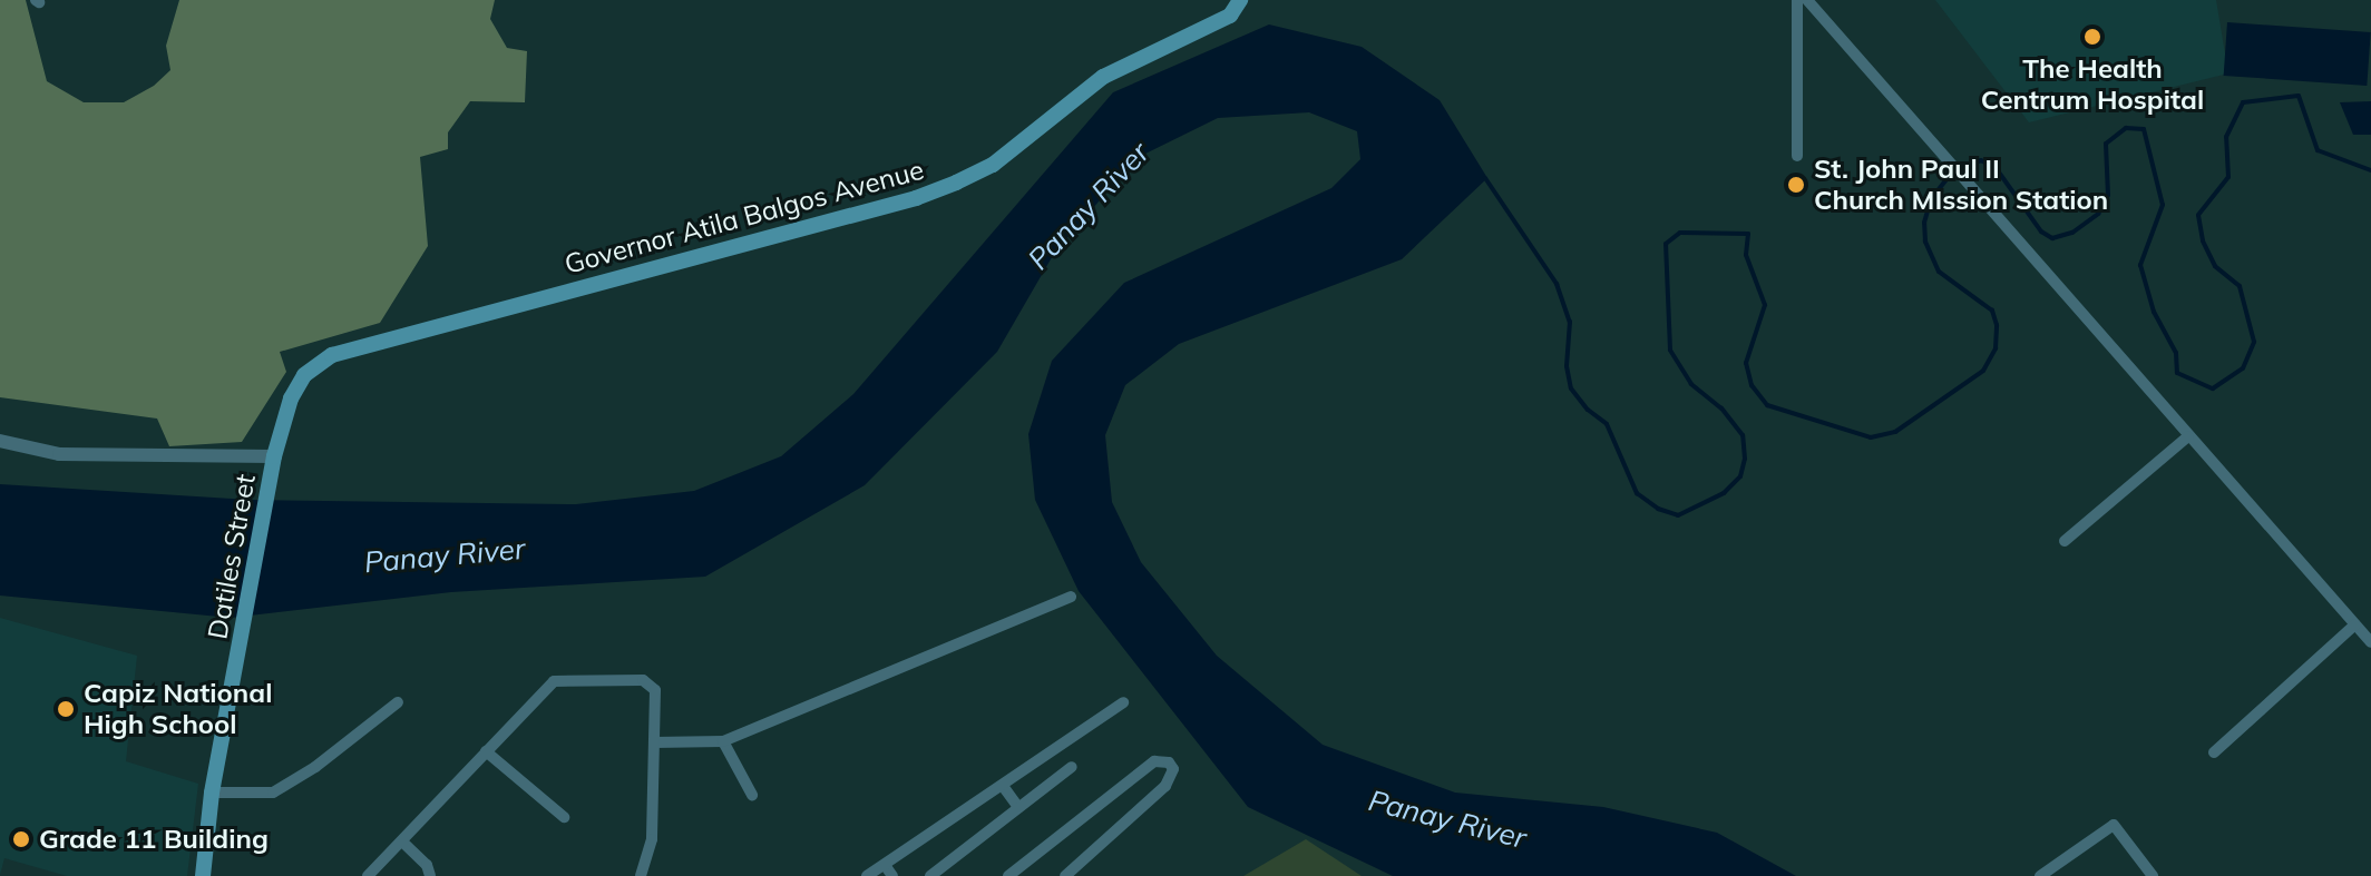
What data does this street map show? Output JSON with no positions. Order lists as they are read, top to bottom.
{
  "streets": {
    "main road": ["Governor Atila Balgos Avenue", "Datiles Street"]
  },
  "crossings": [
    ["Governor Atila Balgos Avenue", "Datiles Street"]
  ],
  "water": ["Panay River"],
  "places": [
    "The Health Centrum Hospital",
    "St. John Paul II Church MIssion Station",
    "Capiz National High School",
    "Grade 11 Building"
  ]
}
